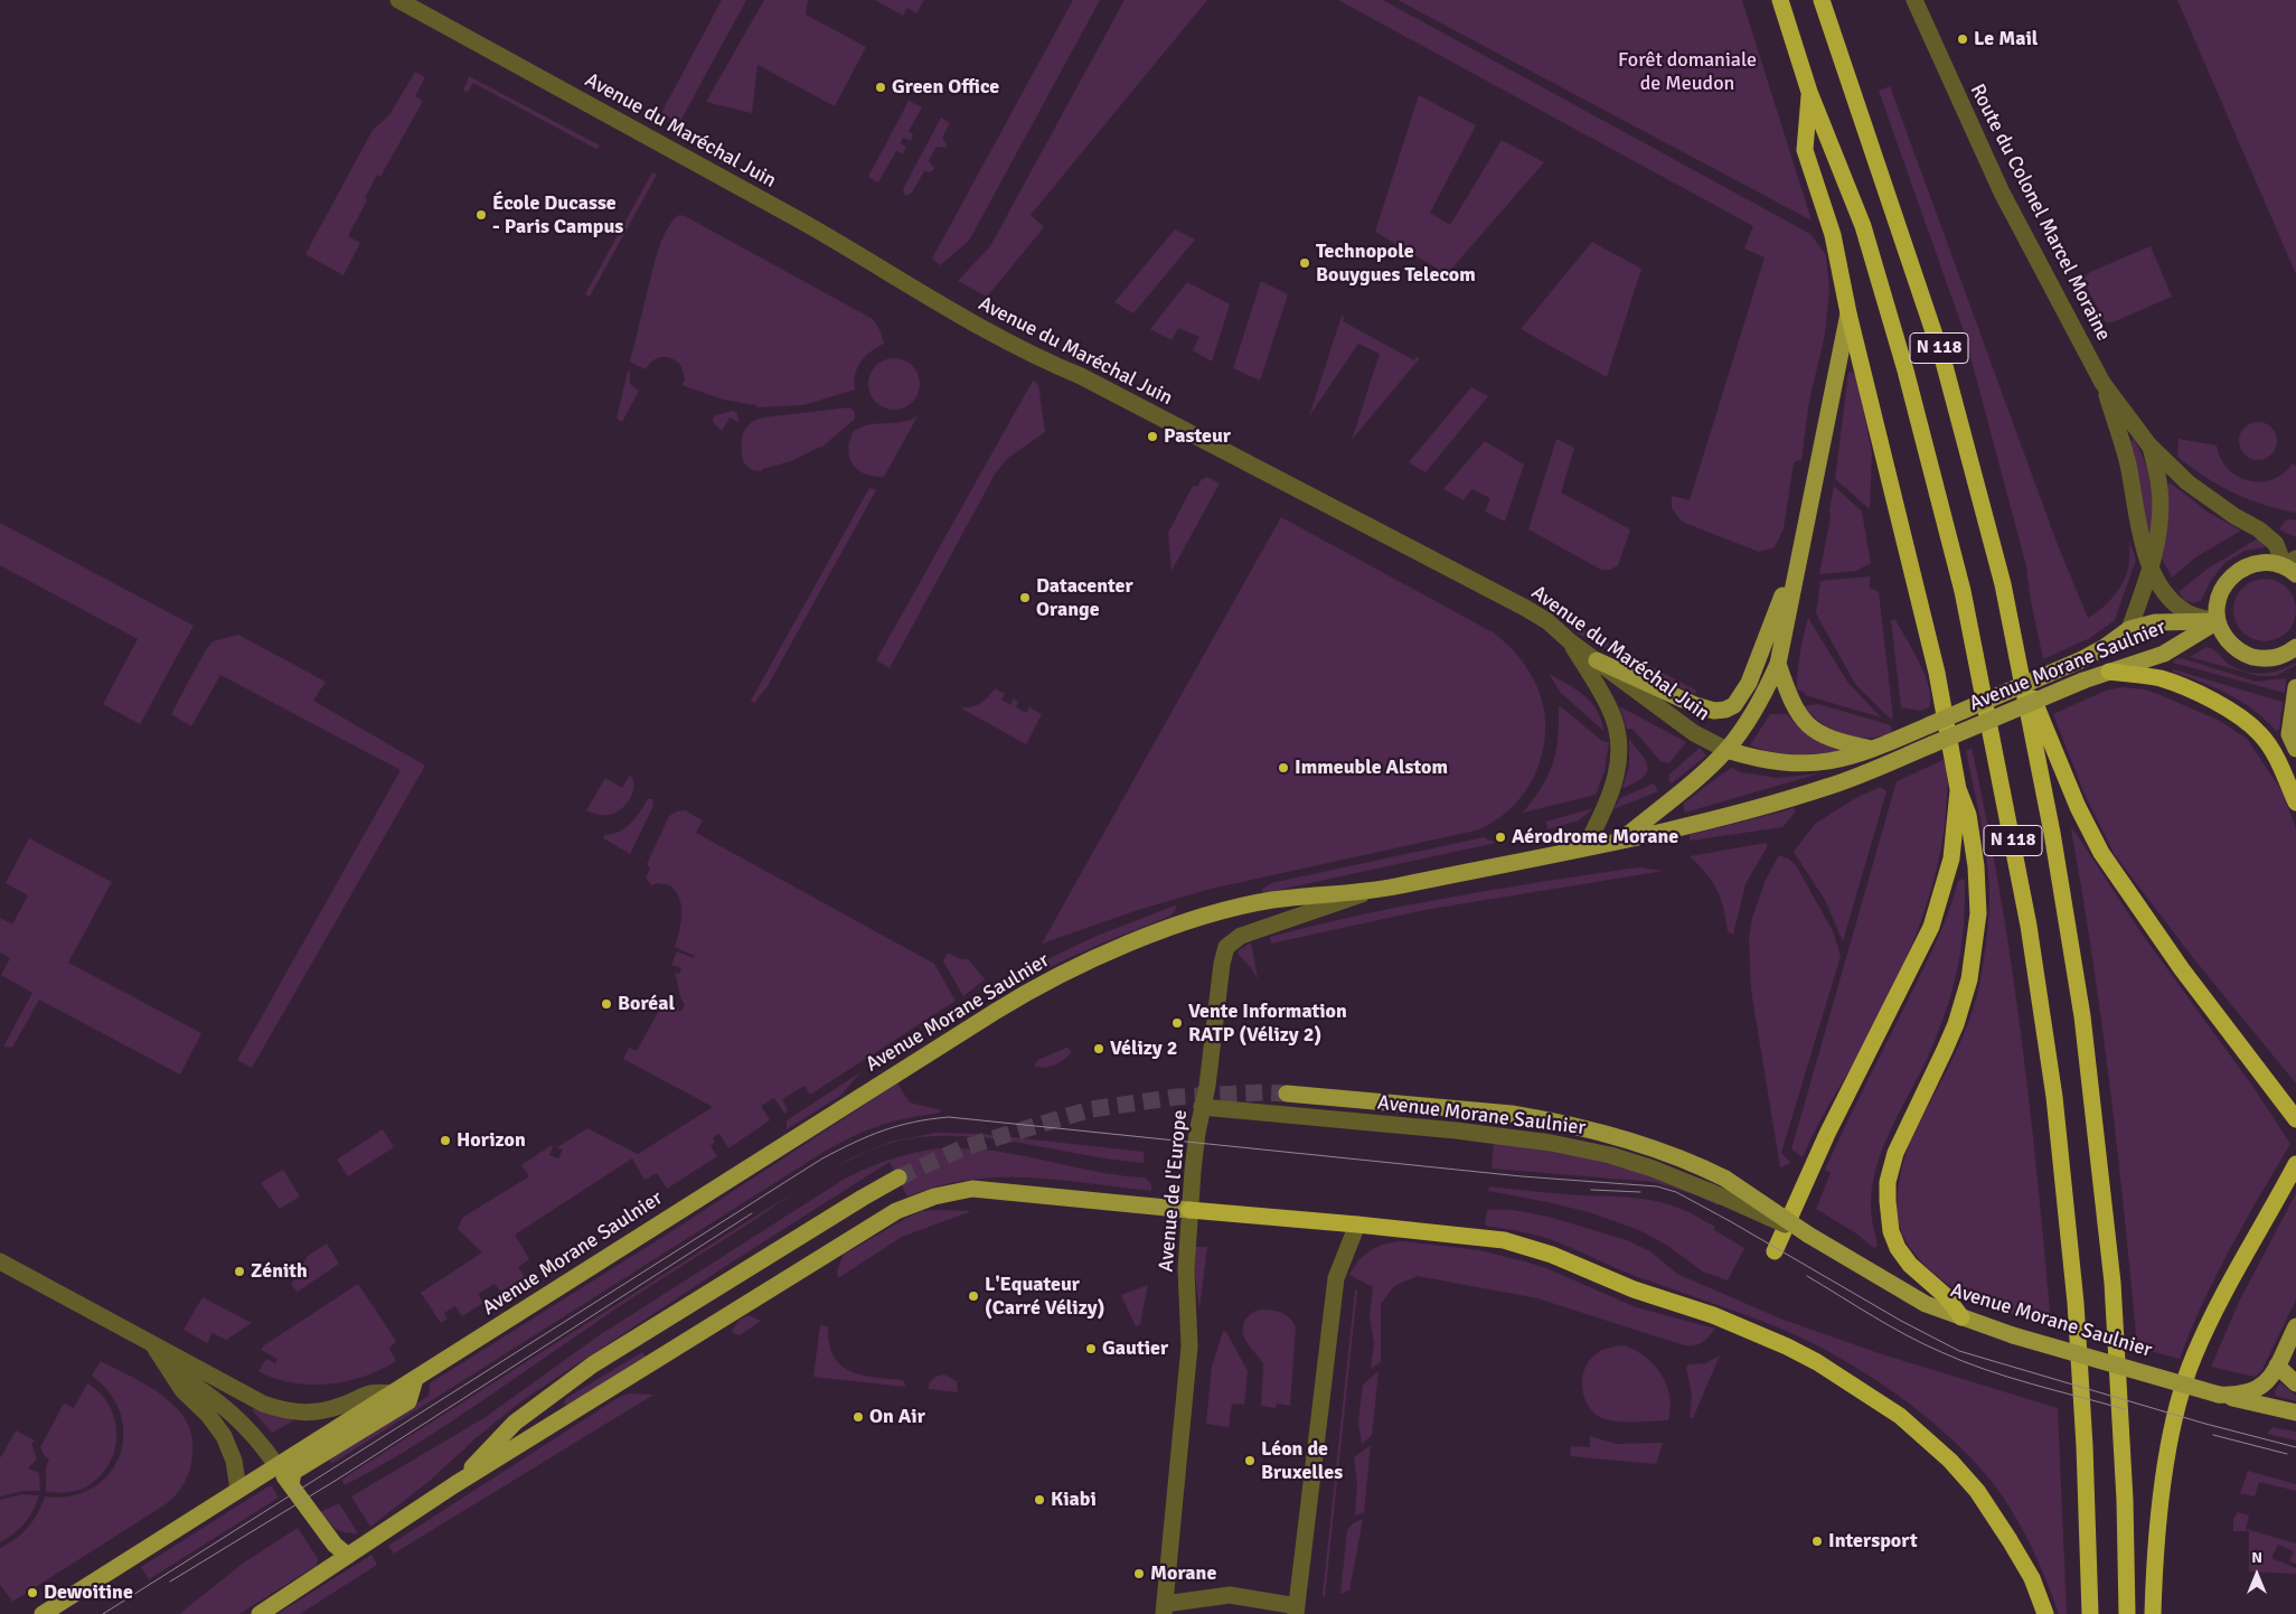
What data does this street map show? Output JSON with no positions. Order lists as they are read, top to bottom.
{
  "streets": {
    "highway": ["N 118"],
    "main road": ["Avenue Morane Saulnier"],
    "street": ["Avenue du Maréchal Juin", "Route du Colonel Marcel Moraine", "Avenue de l'Europe"]
  },
  "crossings": [
    ["Avenue du Maréchal Juin", "Avenue Morane Saulnier"],
    ["Route du Colonel Marcel Moraine", "Avenue Morane Saulnier"],
    ["Avenue Morane Saulnier", "Avenue de l'Europe"]
  ],
  "parks": ["Forêt domaniale de Meudon"],
  "places": [
    "Le Mail",
    "Green Office",
    "École Ducasse - Paris Campus",
    "Technopole Bouygues Telecom",
    "Pasteur",
    "Datacenter Orange",
    "Immeuble Alstom",
    "Aérodrome Morane",
    "Boréal",
    "Vente Information RATP (Vélizy 2)",
    "Vélizy 2",
    "Horizon",
    "Zénith",
    "L'Equateur (Carré Vélizy)",
    "Gautier",
    "On Air",
    "Léon de Bruxelles",
    "Kiabi",
    "Intersport",
    "Morane",
    "Dewoitine"
  ],
  "north": "top"
}
